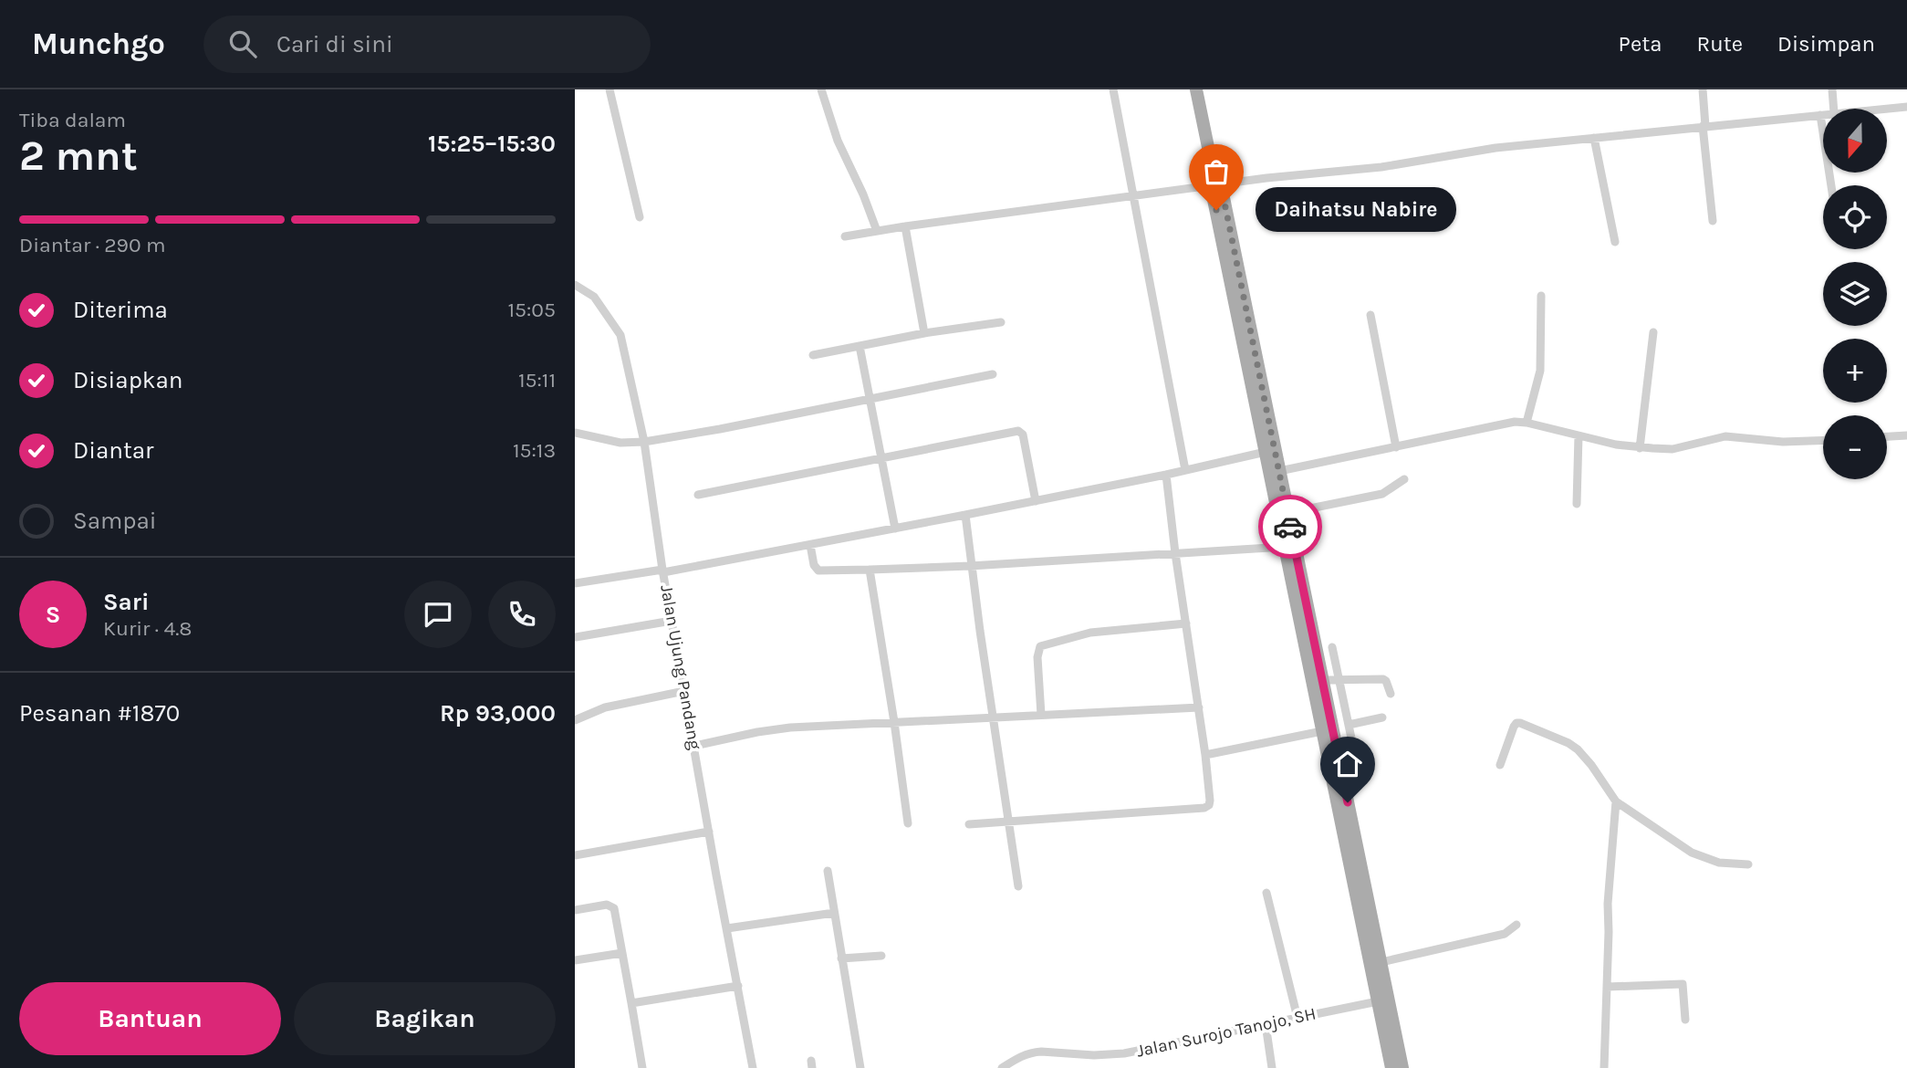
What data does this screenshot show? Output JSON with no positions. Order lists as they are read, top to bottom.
{
  "streets": {
    "street": ["Jalan Ujung Pandang", "Jalan Surojo Tanojo, SH"]
  },
  "places": ["Daihatsu Nabire"],
  "north": "bottom",
  "page": {
    "header": "Munchgo",
    "search": "Cari di sini",
    "nav": ["Peta", "Rute", "Disimpan"],
    "heading": ["2 mnt", "Tiba dalam", "15:25–15:30"],
    "panel": [
      "Sari",
      "Kurir · 4.8",
      "Pesanan #1870",
      "Rp 93,000"
    ],
    "map_buttons": ["+", "−"],
    "bubble": "Daihatsu Nabire",
    "bar": "Diantar · 290 m",
    "list": [
      ["Diterima", "15:05"],
      ["Disiapkan", "15:11"],
      ["Diantar", "15:13"],
      "Sampai"
    ],
    "round": "S",
    "buttons": ["Bantuan", "Bagikan"]
  }
}
